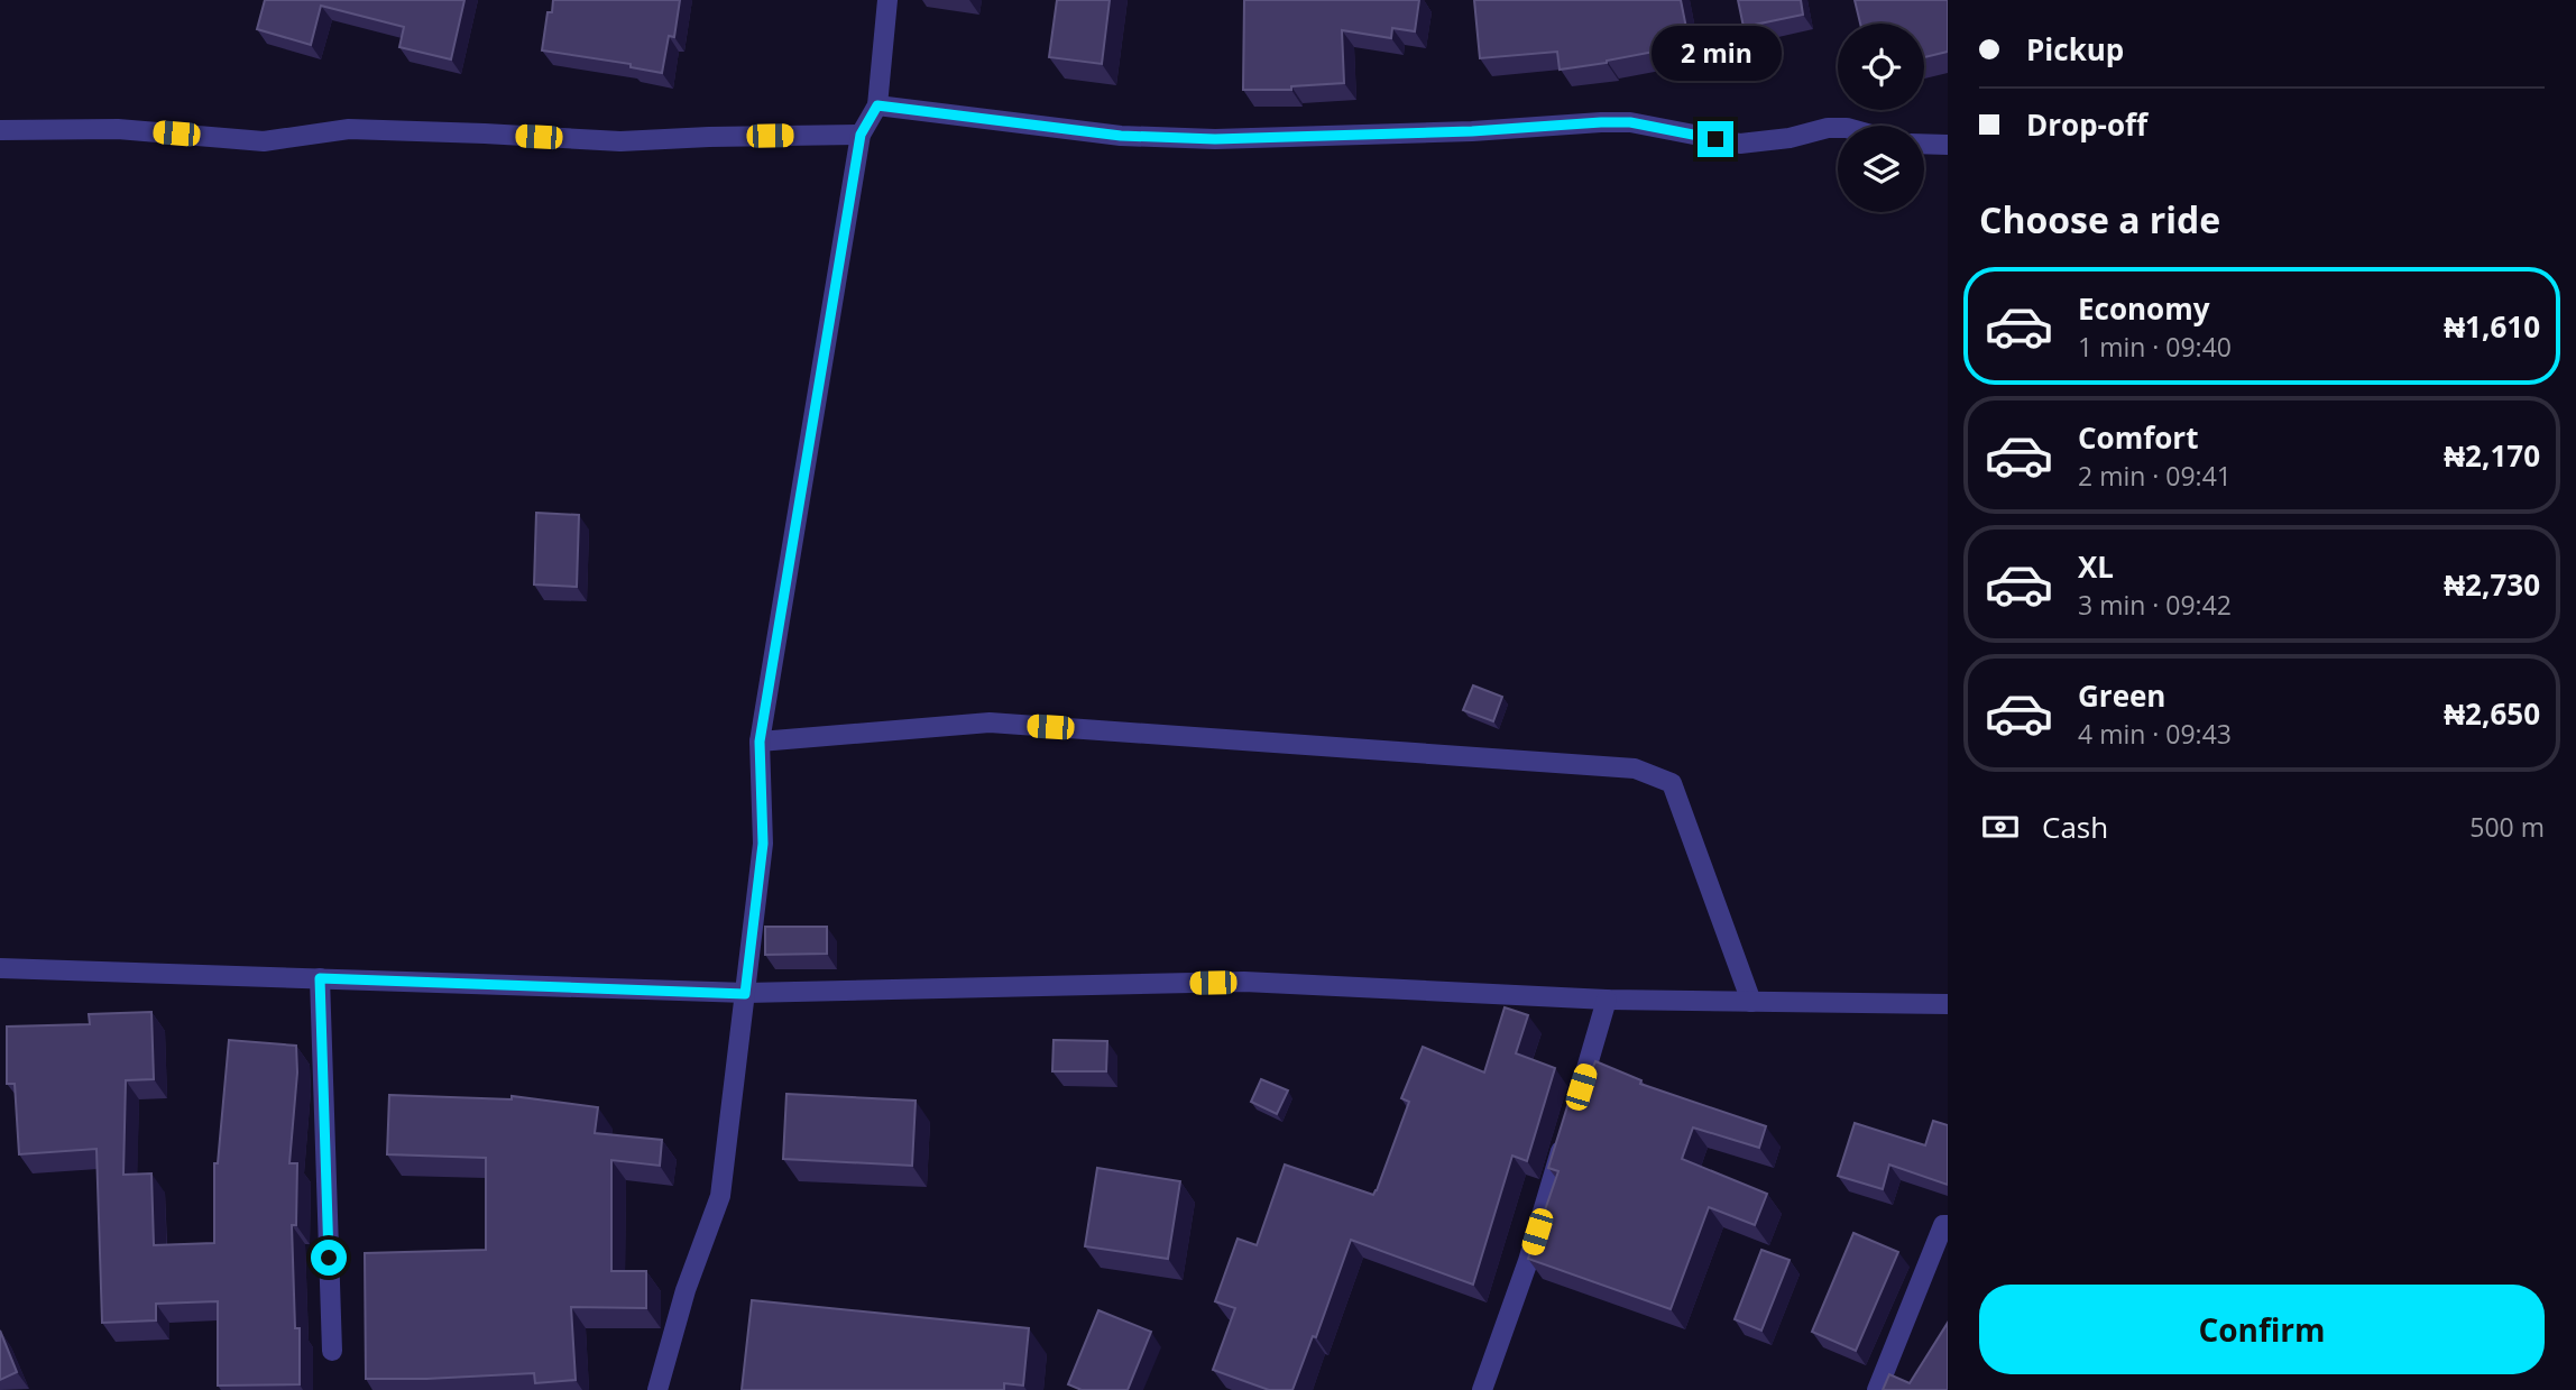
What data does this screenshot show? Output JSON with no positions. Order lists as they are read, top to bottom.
{
  "page": {
    "banner": ["Pickup", "Drop-off"],
    "bubble": "2 min",
    "heading": "Choose a ride",
    "list": [
      {
        "name": "Economy",
        "note": "1 min · 09:40",
        "value": "₦1,610"
      },
      {
        "name": "Comfort",
        "note": "2 min · 09:41",
        "value": "₦2,170"
      },
      {
        "name": "XL",
        "note": "3 min · 09:42",
        "value": "₦2,730"
      },
      {
        "name": "Green",
        "note": "4 min · 09:43",
        "value": "₦2,650"
      }
    ],
    "pay": ["Cash", "500 m"],
    "buttons": "Confirm"
  }
}
